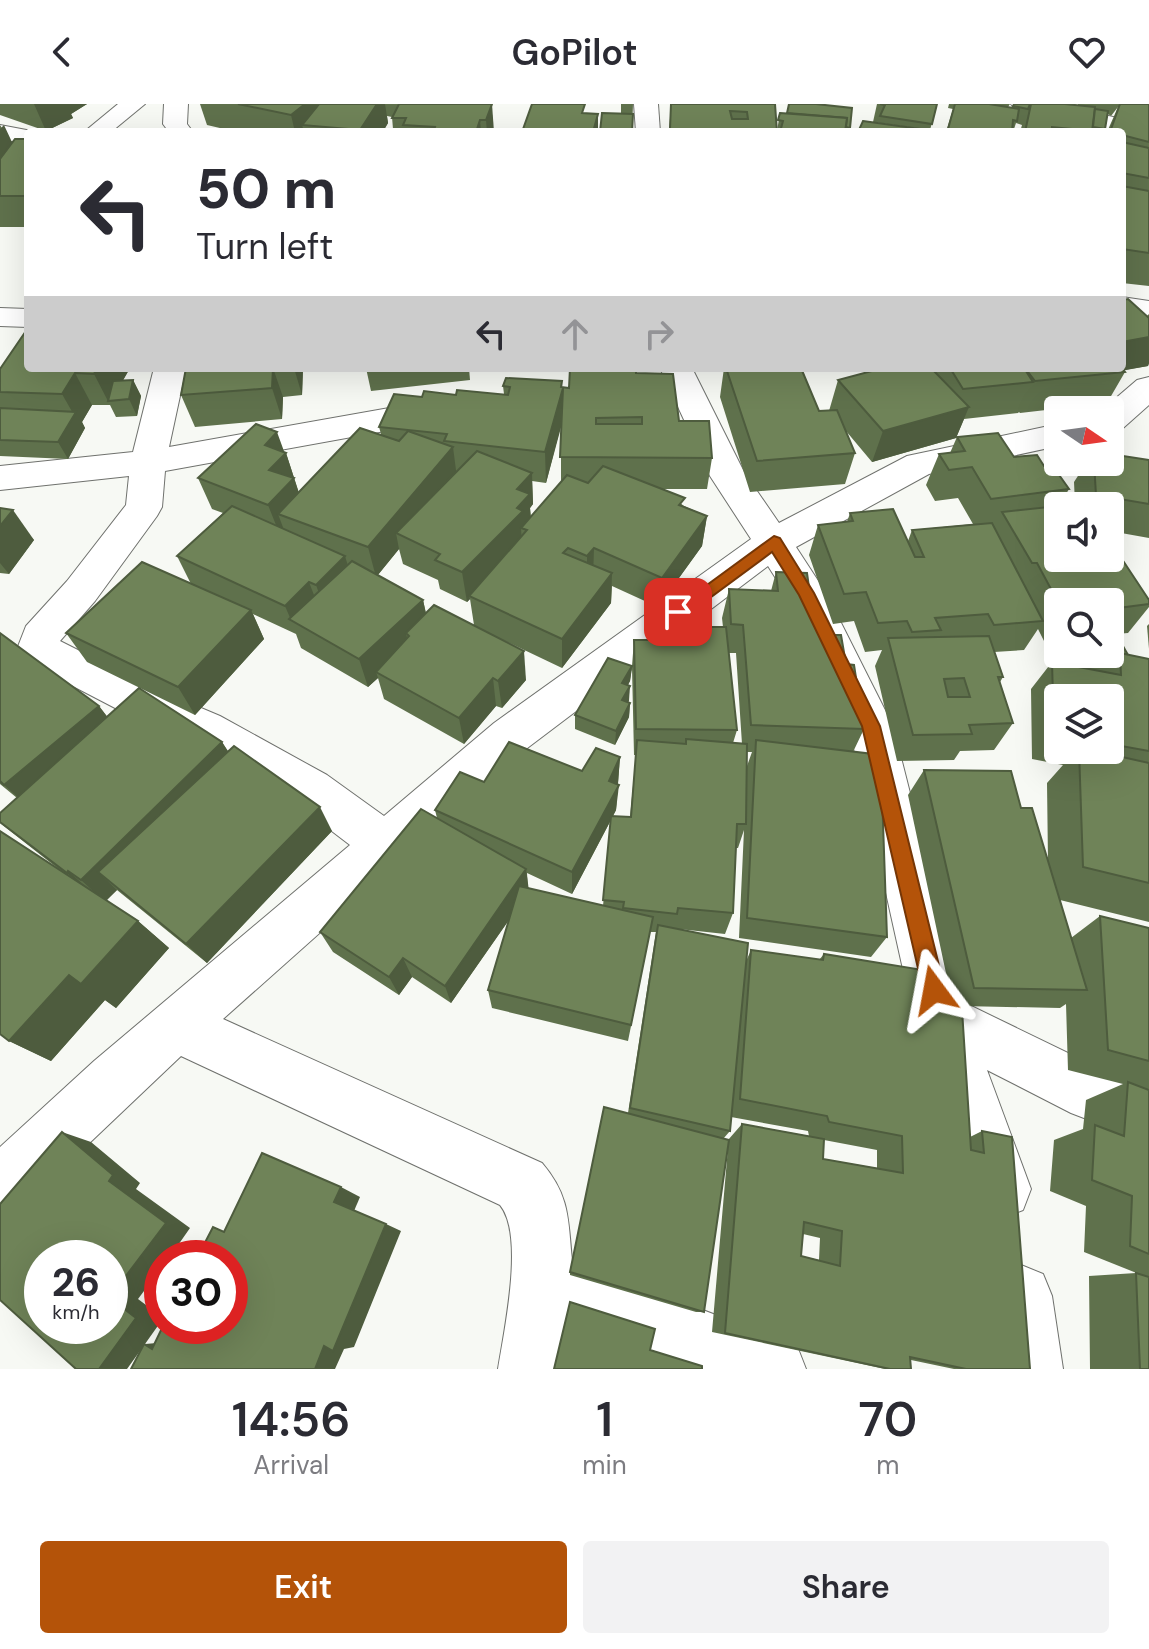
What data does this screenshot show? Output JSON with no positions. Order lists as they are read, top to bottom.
{
  "north": "right",
  "page": {
    "header": "GoPilot",
    "turn": ["50 m", "Turn left"],
    "speed": "26 km/h",
    "limit": "30",
    "eta": [
      "14:56",
      "Arrival",
      "1",
      "min",
      "70",
      "m"
    ],
    "buttons": ["Exit", "Share"]
  }
}
